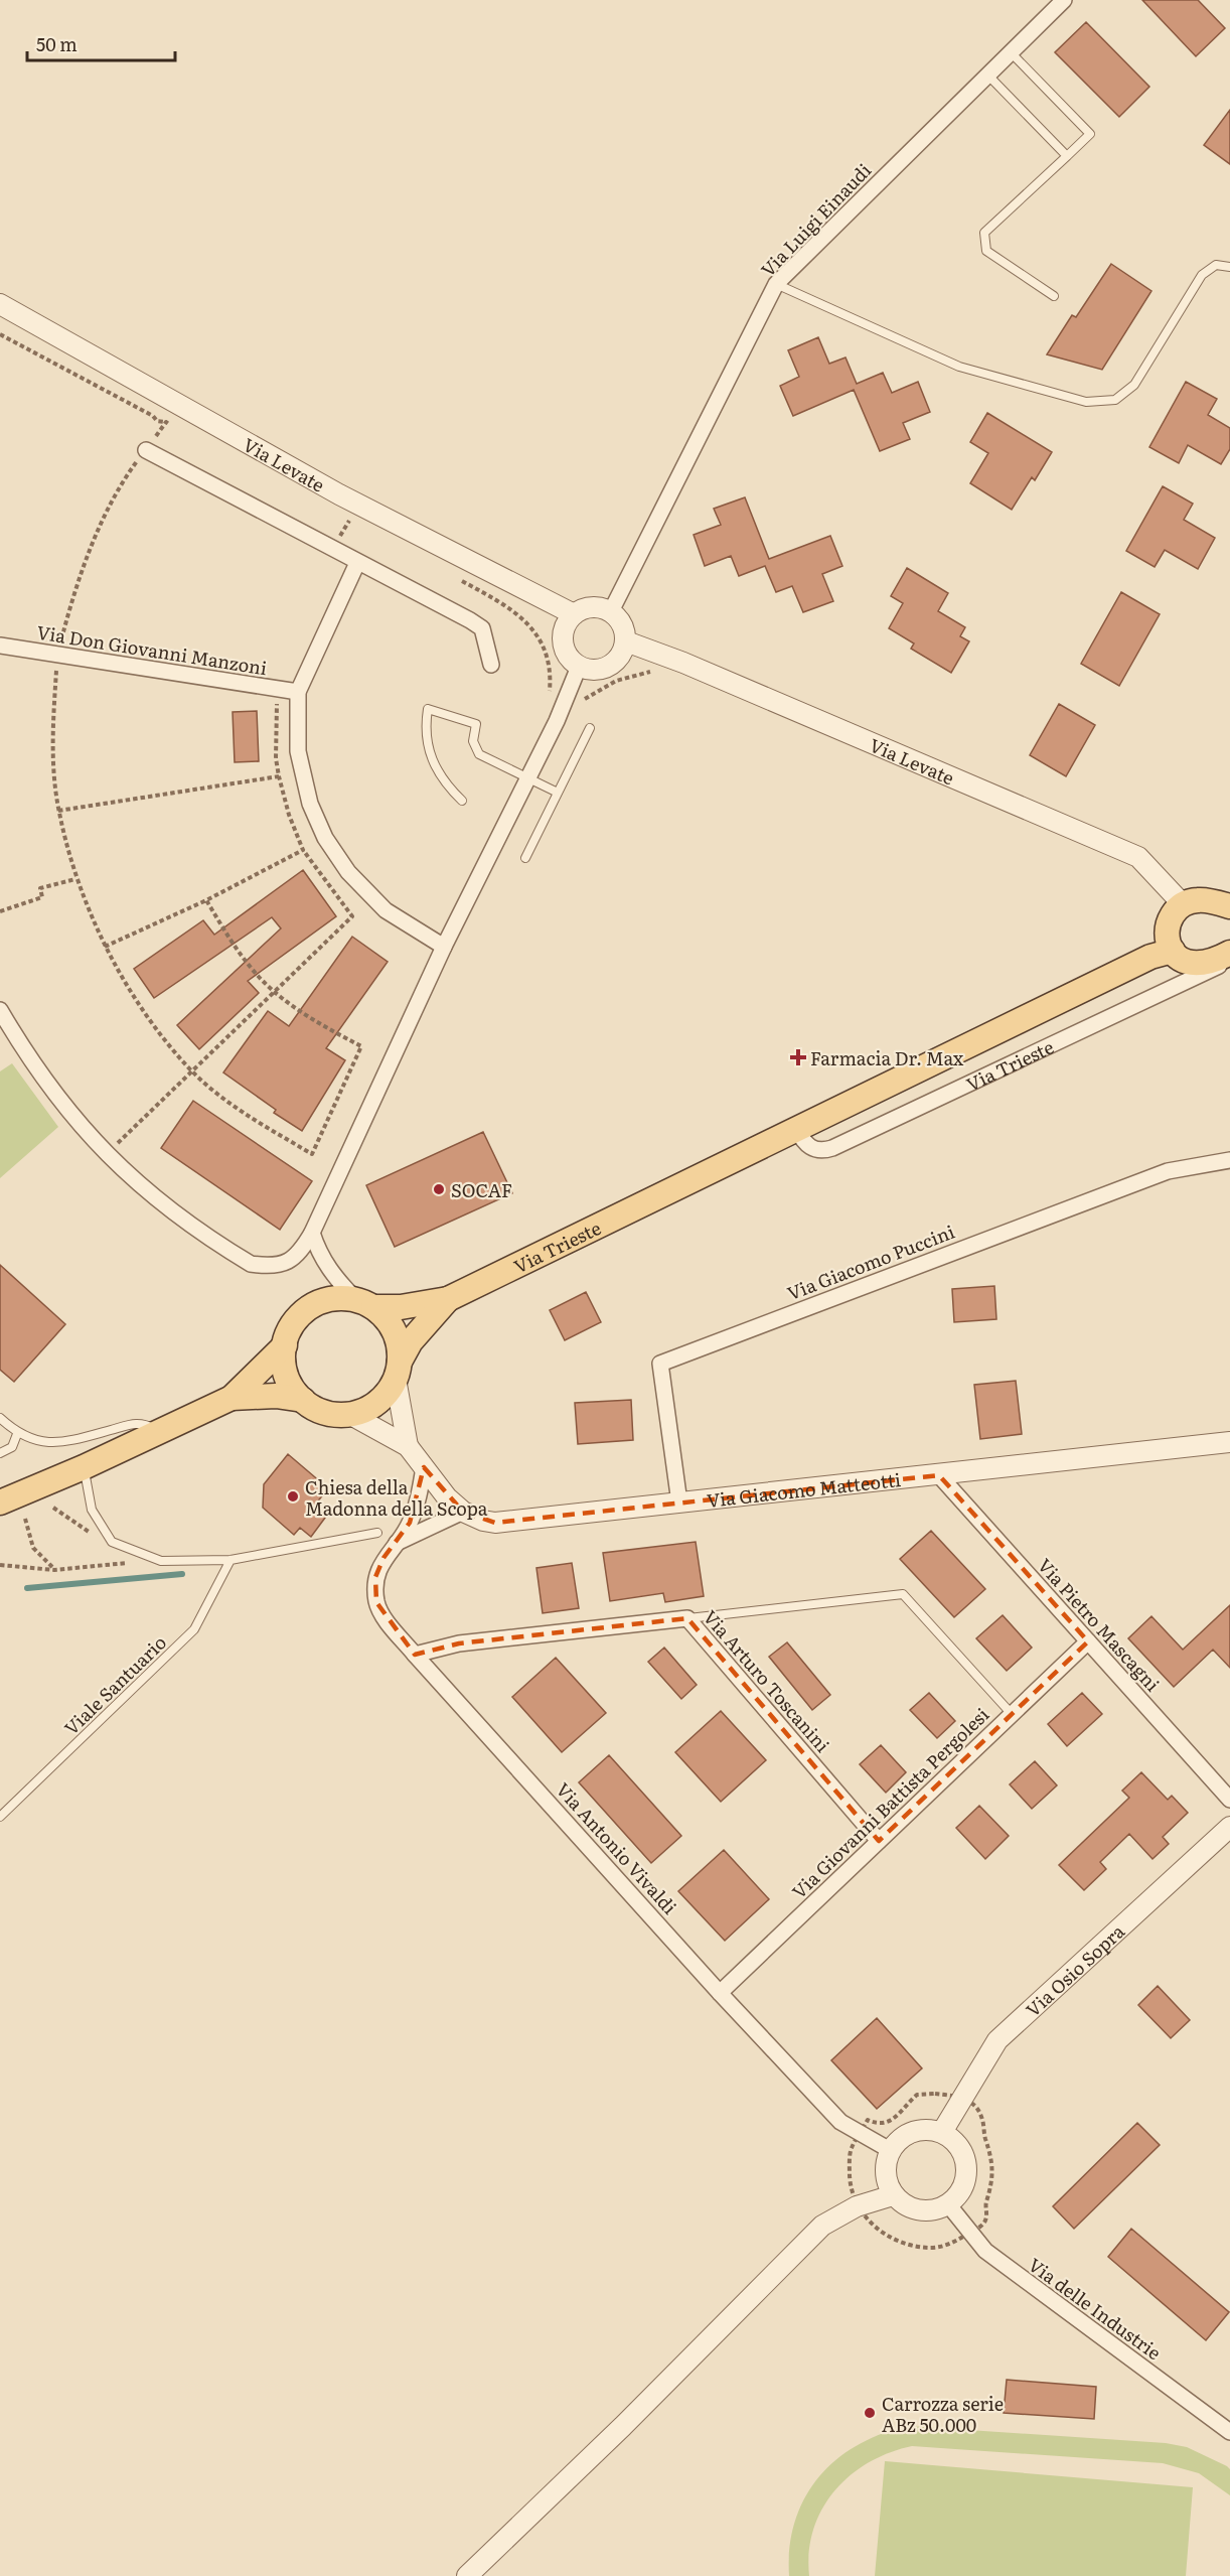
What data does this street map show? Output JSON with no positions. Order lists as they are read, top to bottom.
{
  "streets": {
    "main road": ["Via Trieste"],
    "street": [
      "Via Luigi Einaudi",
      "Via Levate",
      "Via Don Giovanni Manzoni",
      "Via Giacomo Puccini",
      "Via Giacomo Matteotti",
      "Via Pietro Mascagni",
      "Via Arturo Toscanini",
      "Via Giovanni Battista Pergolesi",
      "Via Antonio Vivaldi",
      "Via Osio Sopra",
      "Via delle Industrie"
    ],
    "lane": ["Viale Santuario"]
  },
  "crossings": [
    ["Via Luigi Einaudi", "Via Levate"],
    ["Via Giacomo Puccini", "Via Giacomo Matteotti"],
    ["Via Giacomo Matteotti", "Via Pietro Mascagni"],
    ["Via Giacomo Matteotti", "Via Antonio Vivaldi"],
    ["Via Pietro Mascagni", "Via Giovanni Battista Pergolesi"],
    ["Via Arturo Toscanini", "Via Giovanni Battista Pergolesi"],
    ["Via Arturo Toscanini", "Via Antonio Vivaldi"],
    ["Via Giovanni Battista Pergolesi", "Via Antonio Vivaldi"],
    ["Via Antonio Vivaldi", "Via Osio Sopra"],
    ["Via Antonio Vivaldi", "Via delle Industrie"],
    ["Via Osio Sopra", "Via delle Industrie"]
  ],
  "places": {
    "health": ["Farmacia Dr. Max"],
    "other": ["SOCAF", "Chiesa della Madonna della Scopa", "Carrozza serie ABz 50.000"]
  },
  "scale_bar": "50 m"
}
